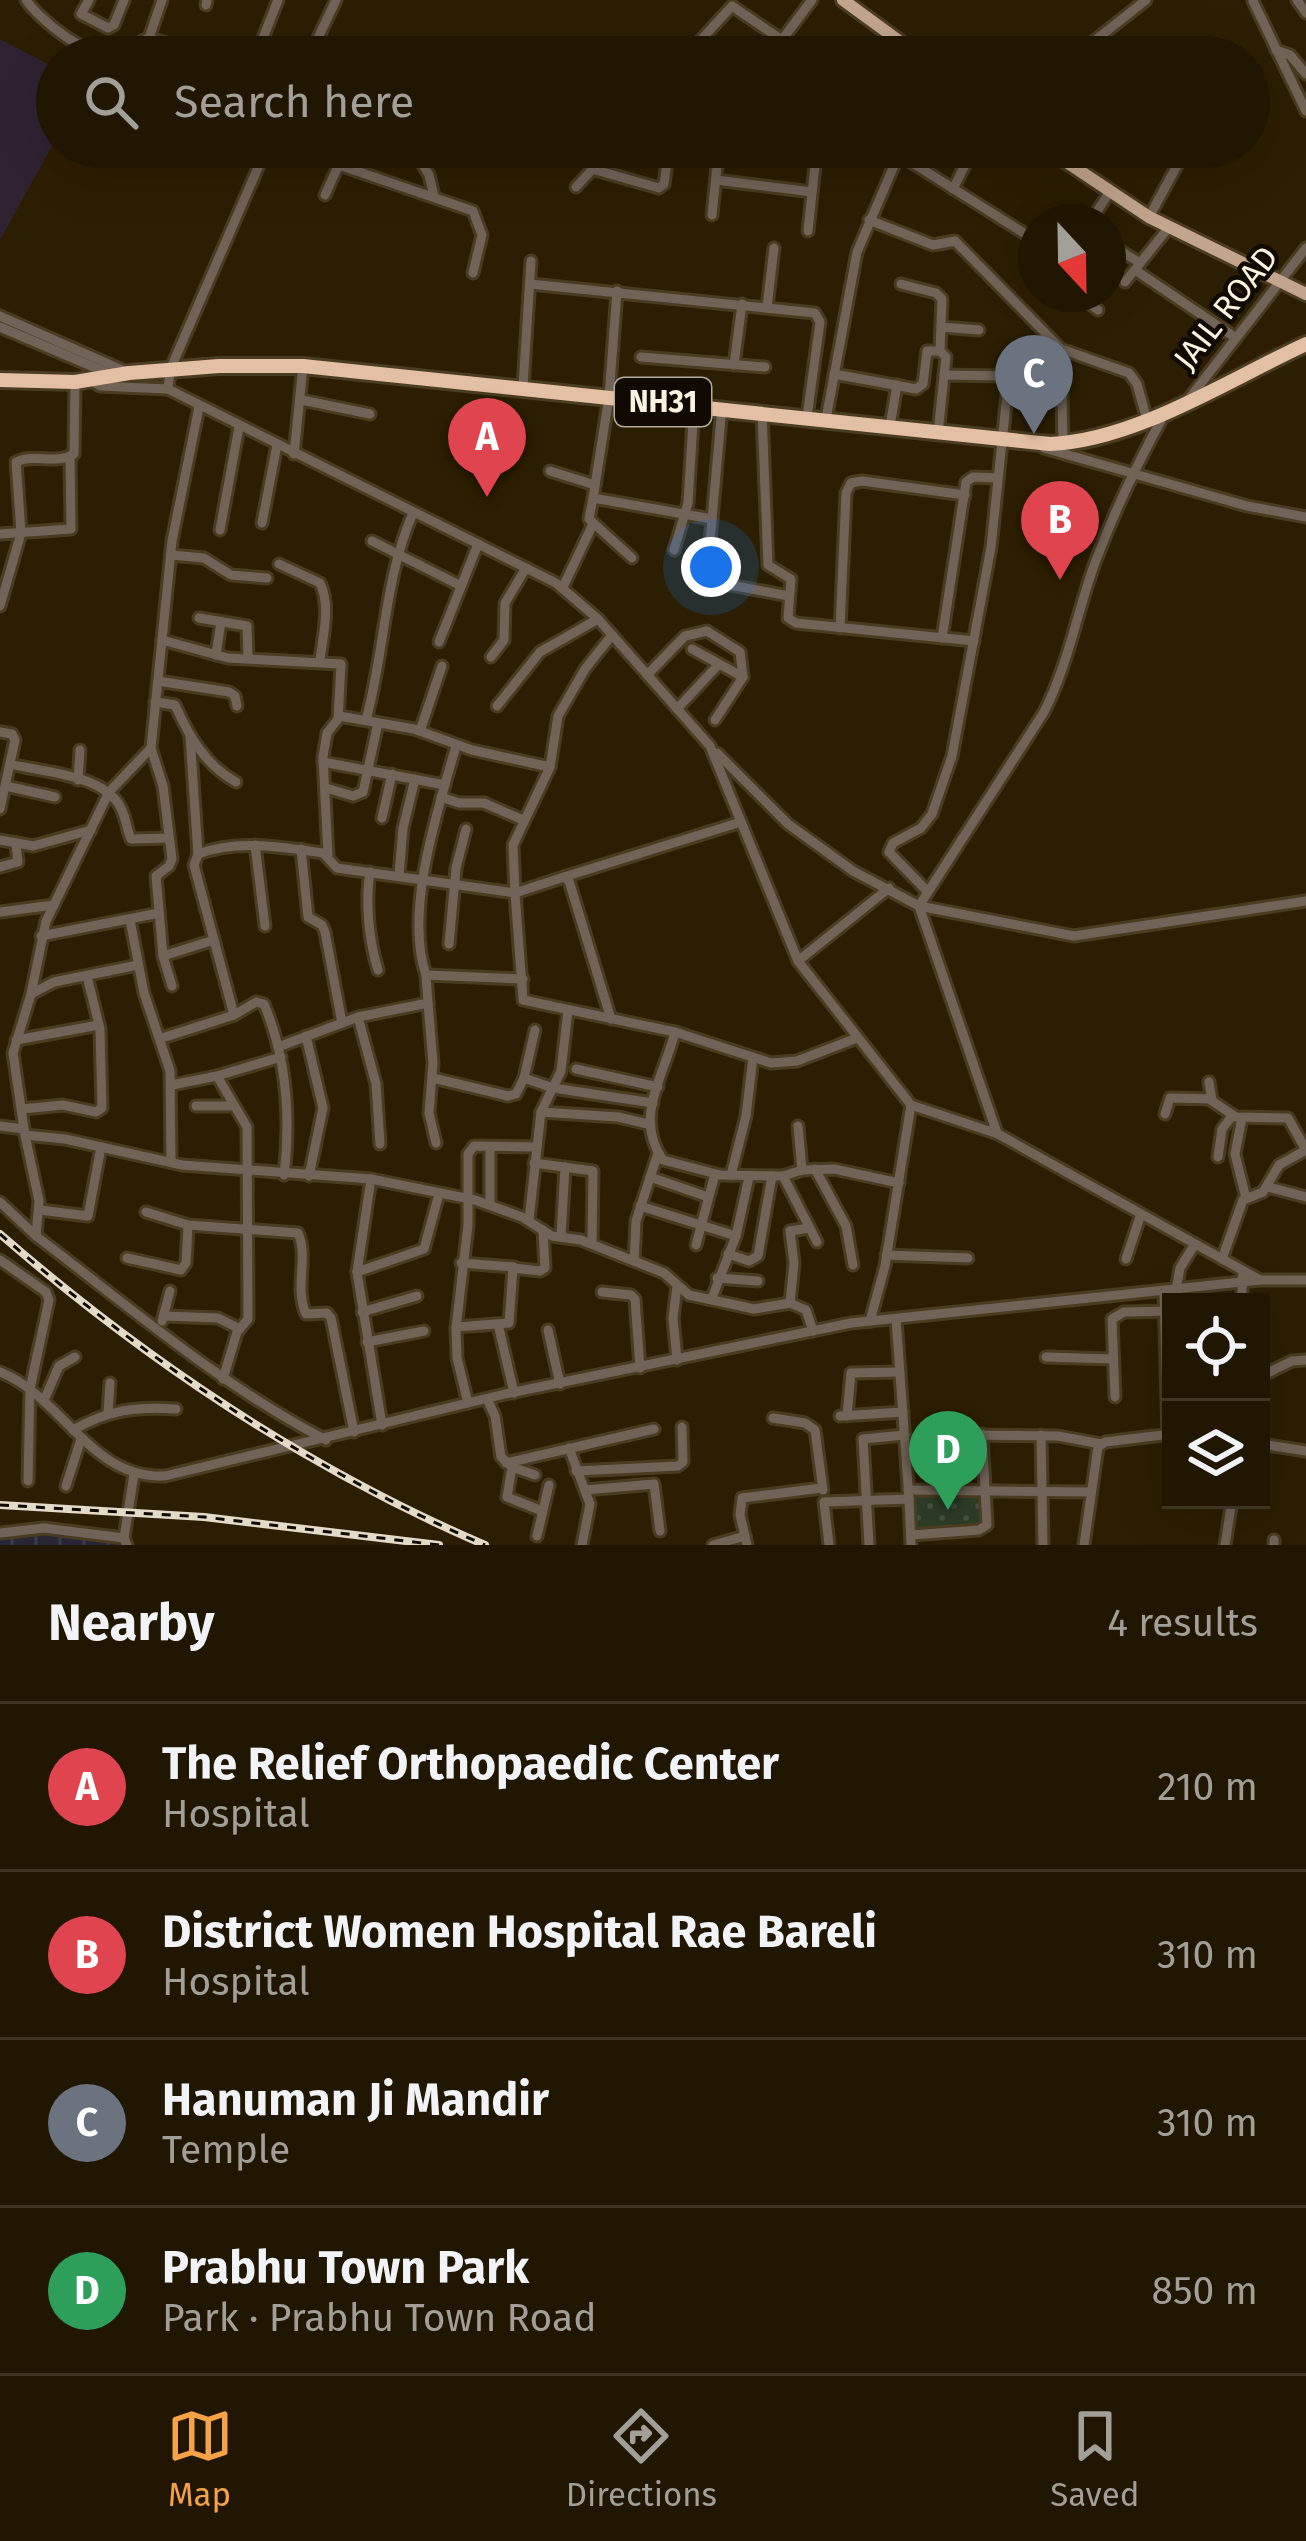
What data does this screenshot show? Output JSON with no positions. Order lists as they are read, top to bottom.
{
  "streets": {
    "highway": ["NH31"],
    "street": ["JAIL ROAD"]
  },
  "crossings": [
    ["JAIL ROAD", "NH31"]
  ],
  "north": "bottom",
  "page": {
    "search": "Search here",
    "pins": [
      "C",
      "A",
      "B",
      "D"
    ],
    "heading": ["Nearby", "4 results"],
    "list": [
      {
        "mark": "A",
        "name": "The Relief Orthopaedic Center",
        "note": "Hospital",
        "value": "210 m"
      },
      {
        "mark": "B",
        "name": "District Women Hospital Rae Bareli",
        "note": "Hospital",
        "value": "310 m"
      },
      {
        "mark": "C",
        "name": "Hanuman Ji Mandir",
        "note": "Temple",
        "value": "310 m"
      },
      {
        "mark": "D",
        "name": "Prabhu Town Park",
        "note": "Park · Prabhu Town Road",
        "value": "850 m"
      }
    ],
    "nav": ["Map", "Directions", "Saved"]
  }
}
